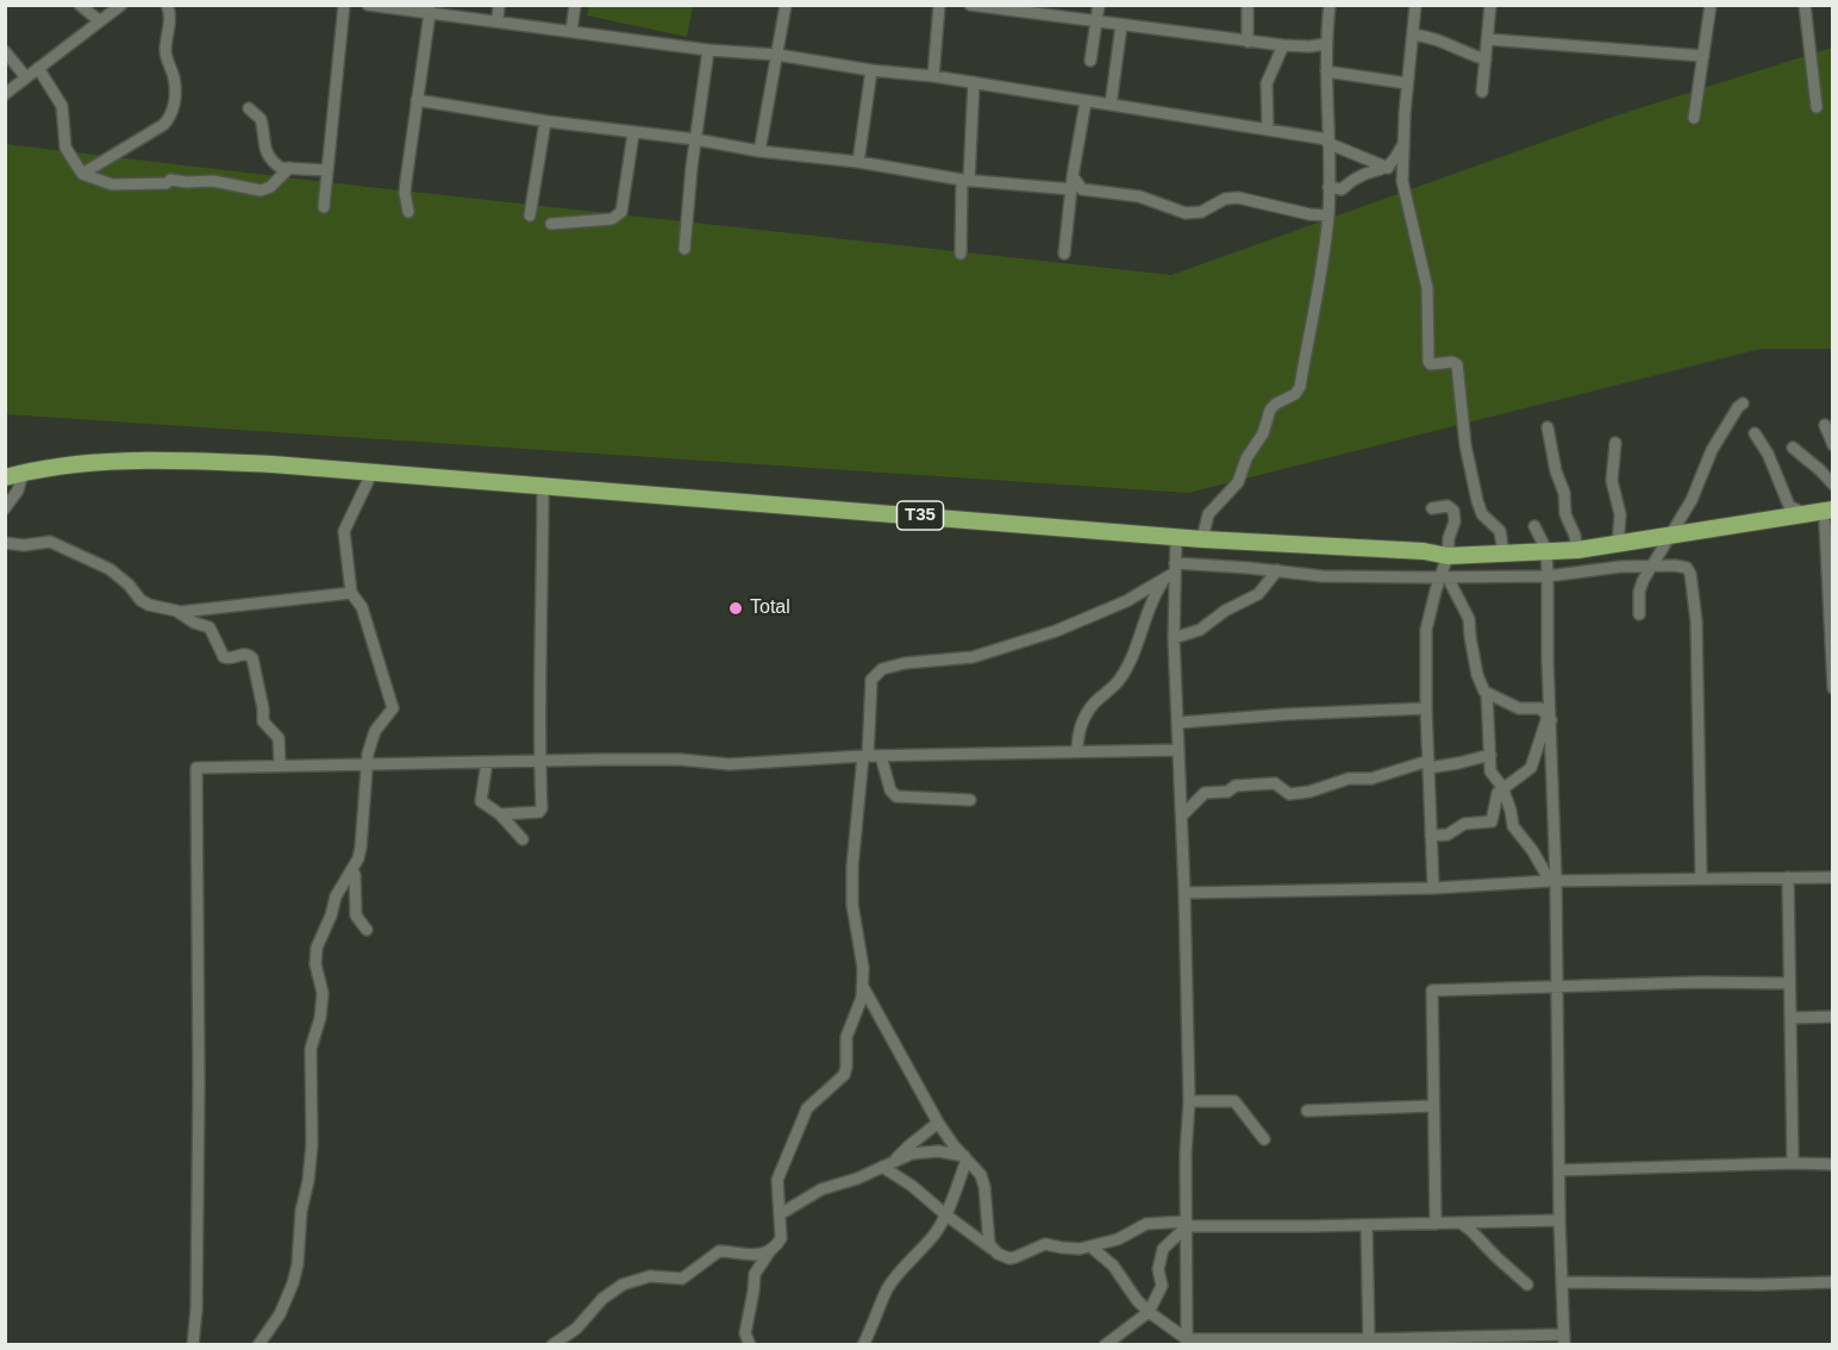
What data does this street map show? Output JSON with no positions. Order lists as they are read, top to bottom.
{
  "streets": {
    "highway": ["T35"]
  },
  "places": ["Total"]
}
